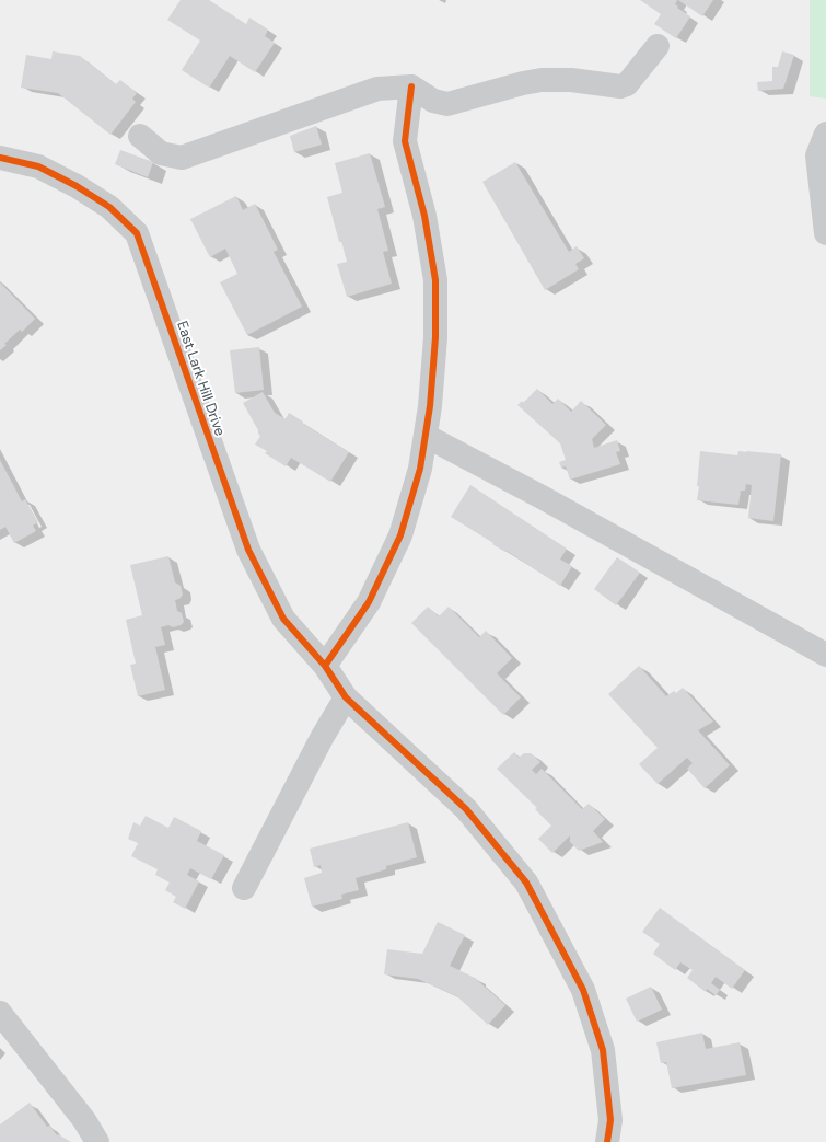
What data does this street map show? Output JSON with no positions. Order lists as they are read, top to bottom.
{
  "streets": {
    "street": ["East Lark Hill Drive"]
  }
}
